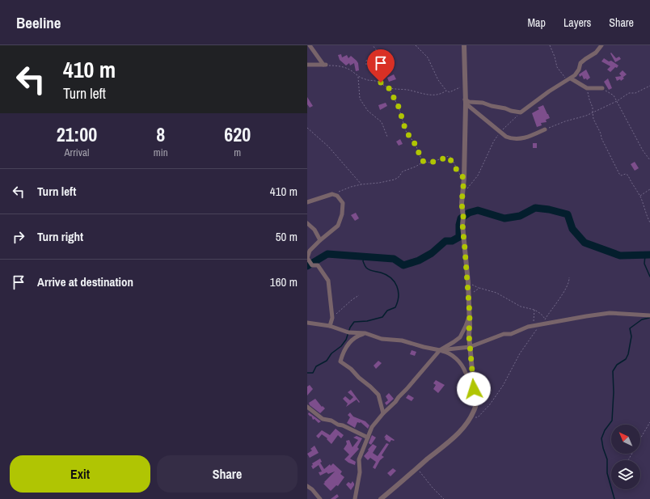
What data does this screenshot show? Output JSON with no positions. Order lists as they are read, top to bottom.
{
  "north": "top left",
  "page": {
    "header": "Beeline",
    "nav": ["Map", "Layers", "Share"],
    "turn": ["410 m", "Turn left"],
    "eta": [
      "21:00",
      "Arrival",
      "8",
      "min",
      "620",
      "m"
    ],
    "list": [
      {
        "name": "Turn left",
        "value": "410 m"
      },
      {
        "name": "Turn right",
        "value": "50 m"
      },
      {
        "name": "Arrive at destination",
        "value": "160 m"
      }
    ],
    "buttons": ["Exit", "Share"]
  }
}
